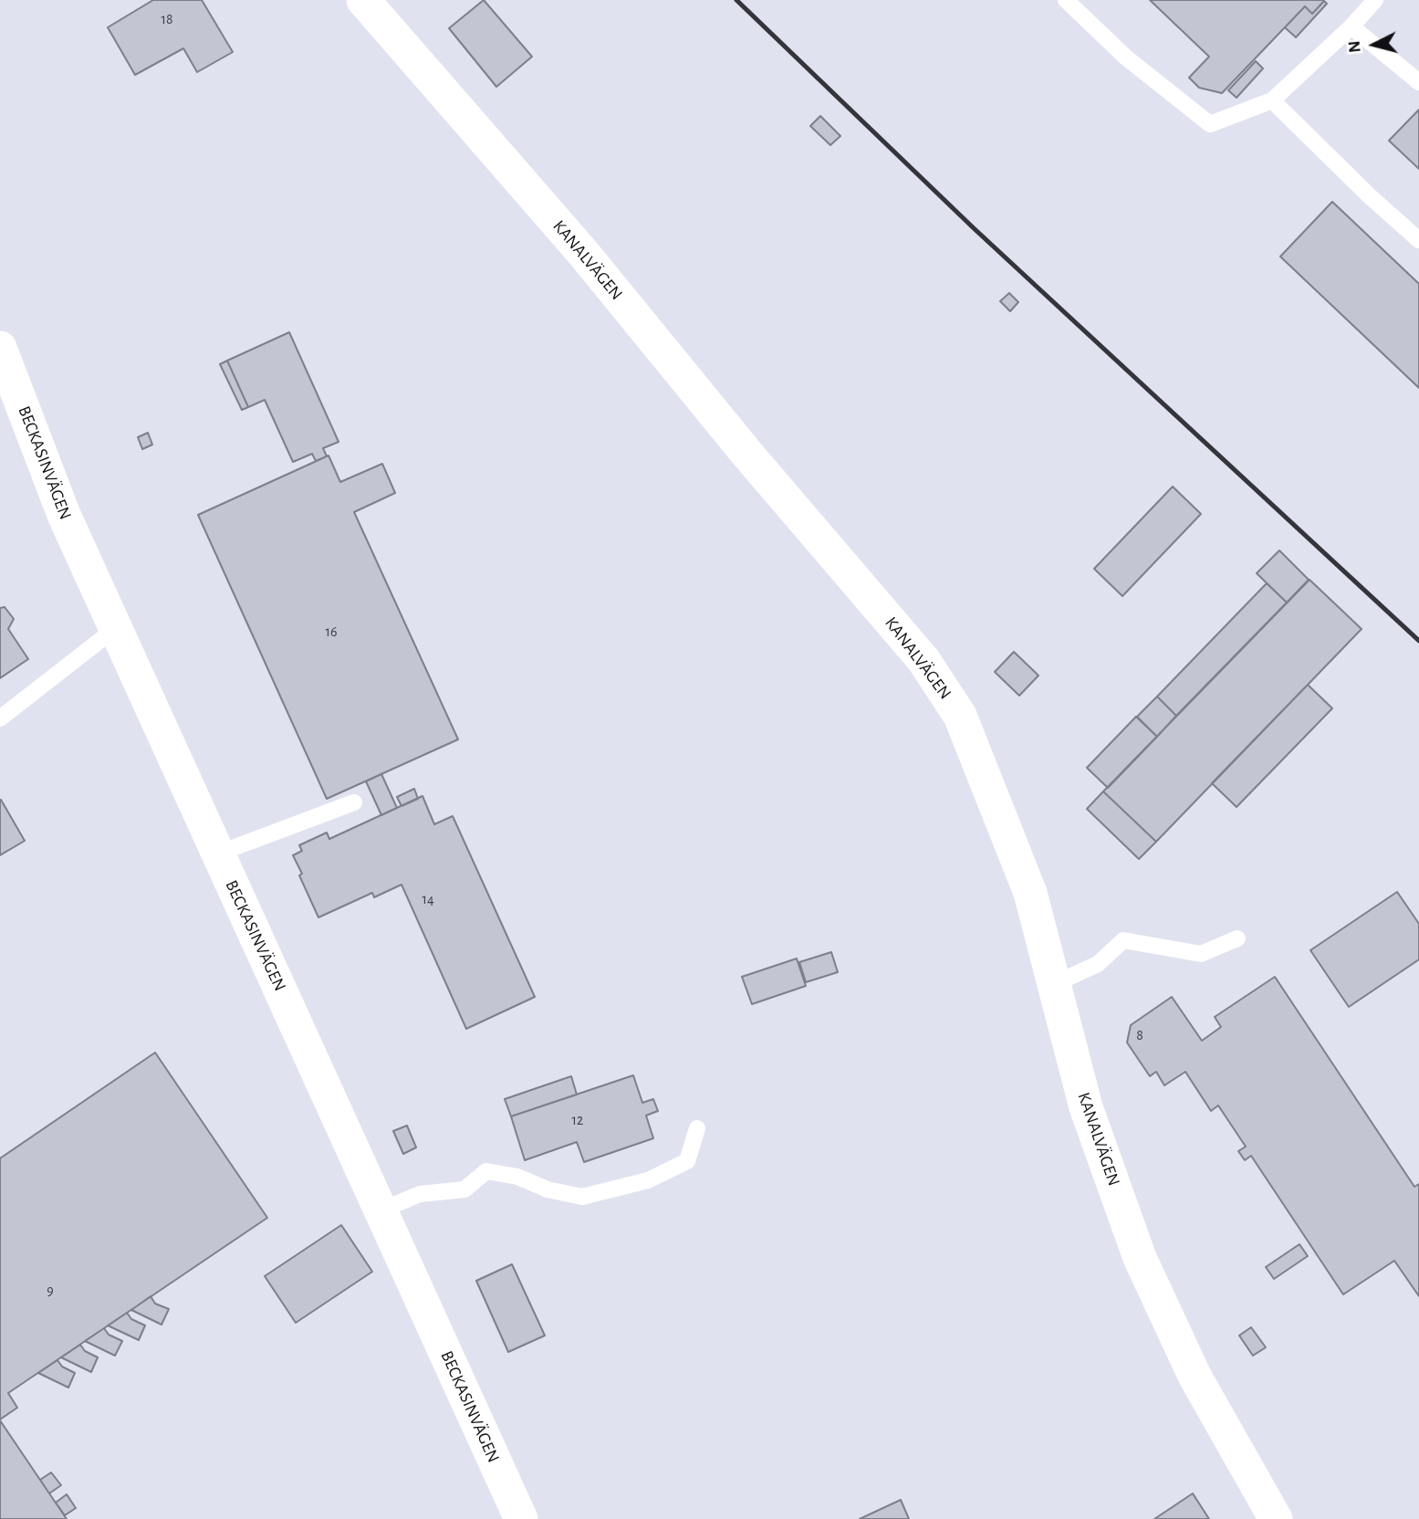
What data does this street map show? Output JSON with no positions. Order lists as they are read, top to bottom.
{
  "streets": {
    "street": ["KANALVÄGEN", "BECKASINVÄGEN"]
  },
  "house_numbers": [
    "18",
    "16",
    "14",
    "8",
    "12",
    "9"
  ],
  "north": "left"
}
